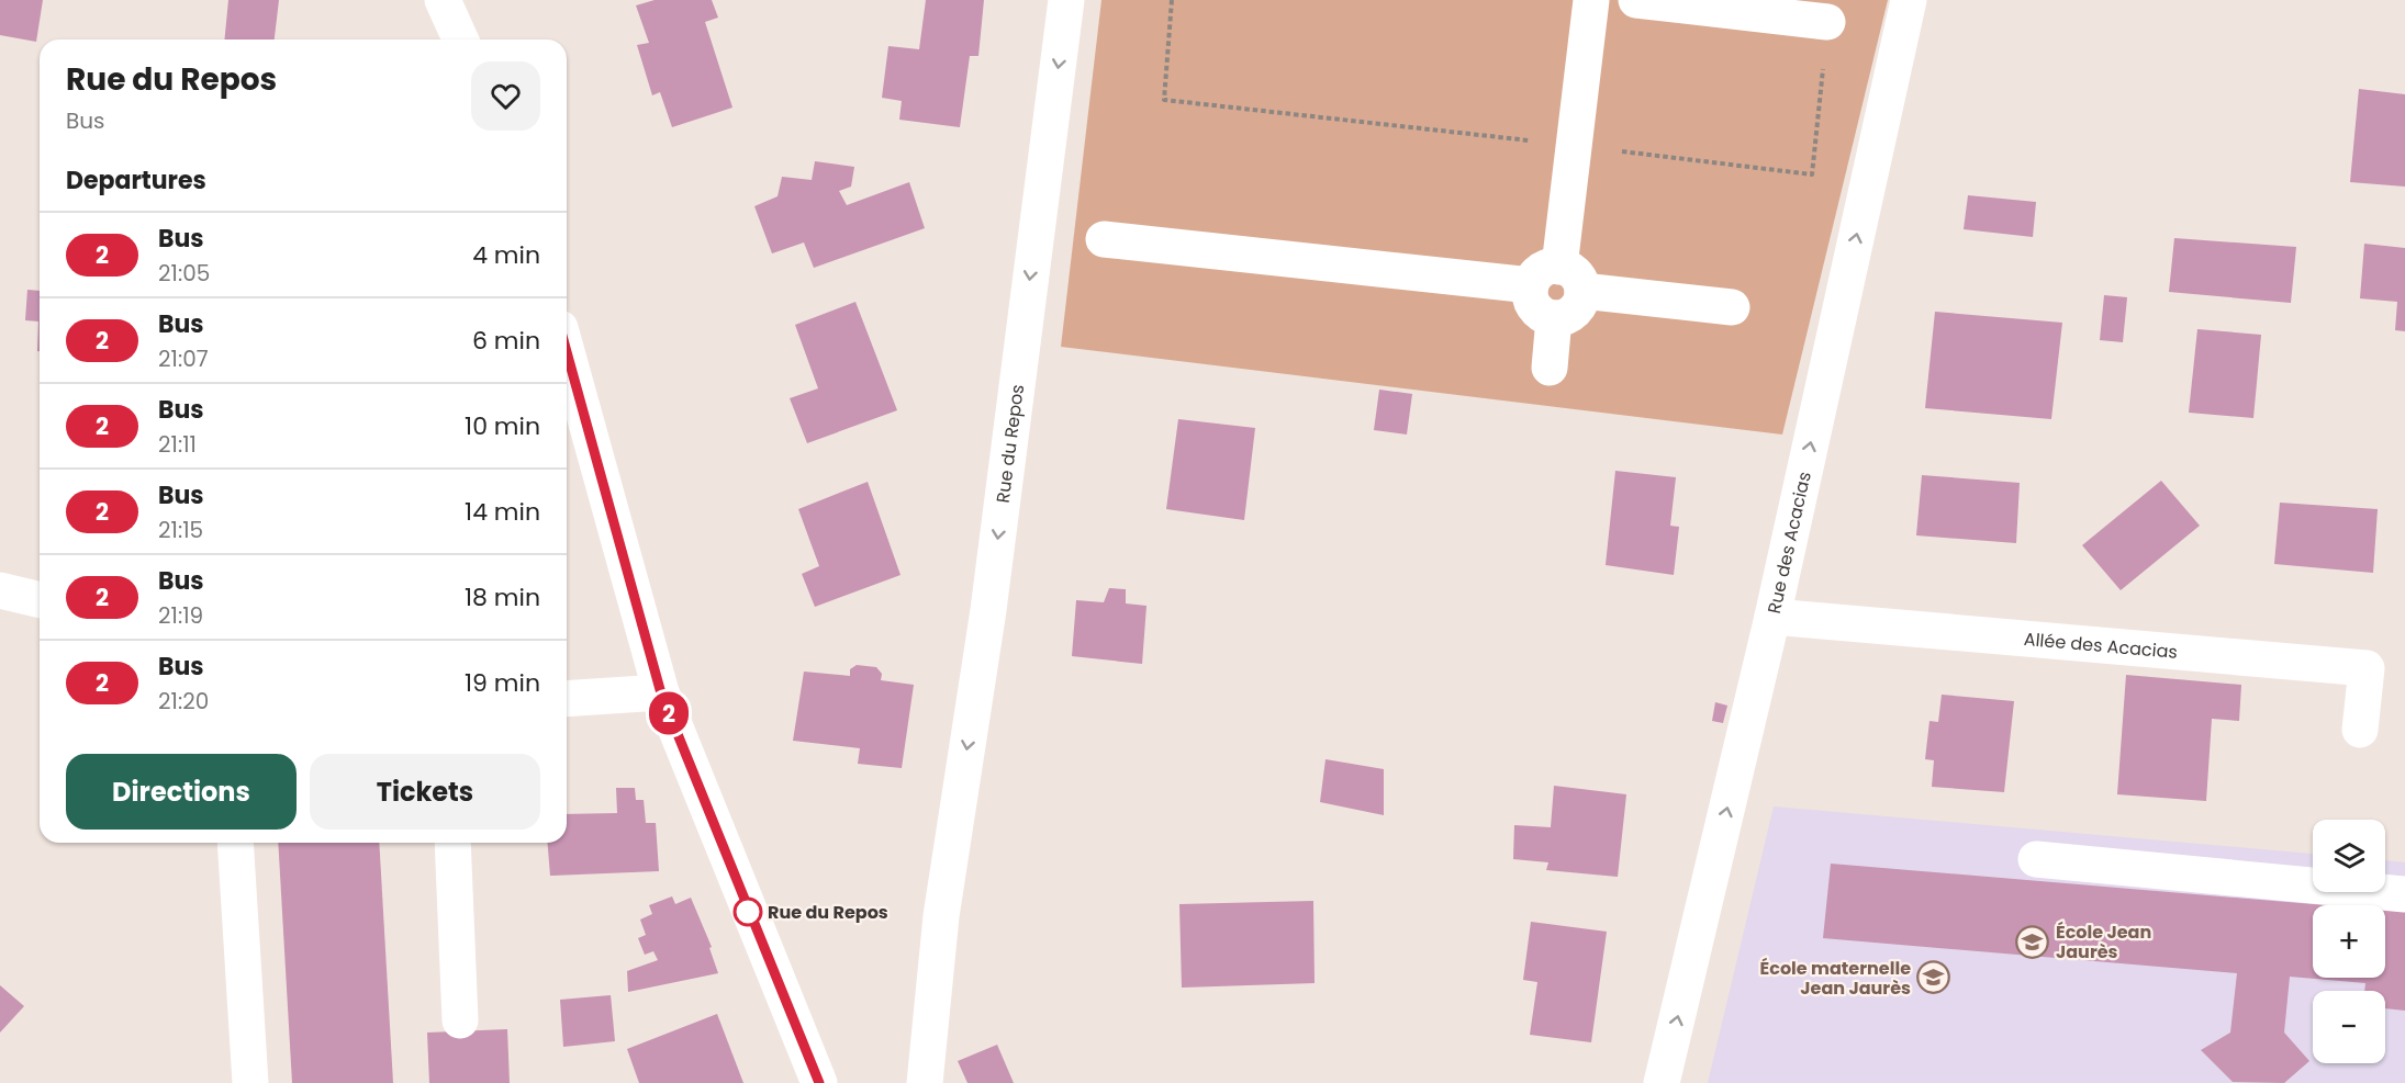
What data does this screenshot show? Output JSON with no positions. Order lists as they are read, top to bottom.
{
  "streets": {
    "street": ["Rue du Repos", "Rue des Acacias", "Allée des Acacias"]
  },
  "crossings": [
    ["Rue des Acacias", "Allée des Acacias"]
  ],
  "one_way": ["Rue du Repos", "Rue des Acacias"],
  "places": {
    "other": ["Rue du Repos"],
    "school or university": ["École Jean Jaurès", "École maternelle Jean Jaurès"]
  },
  "lines": ["bus line 2"],
  "page": {
    "on_map": "2",
    "heading": [
      ["Rue du Repos", "Bus"],
      "Departures"
    ],
    "list": [
      {
        "mark": "2",
        "name": "Bus",
        "note": "21:05",
        "value": "4 min"
      },
      {
        "mark": "2",
        "name": "Bus",
        "note": "21:07",
        "value": "6 min"
      },
      {
        "mark": "2",
        "name": "Bus",
        "note": "21:11",
        "value": "10 min"
      },
      {
        "mark": "2",
        "name": "Bus",
        "note": "21:15",
        "value": "14 min"
      },
      {
        "mark": "2",
        "name": "Bus",
        "note": "21:19",
        "value": "18 min"
      },
      {
        "mark": "2",
        "name": "Bus",
        "note": "21:20",
        "value": "19 min"
      }
    ],
    "buttons": ["Directions", "Tickets"],
    "map_buttons": ["+", "−"]
  }
}
